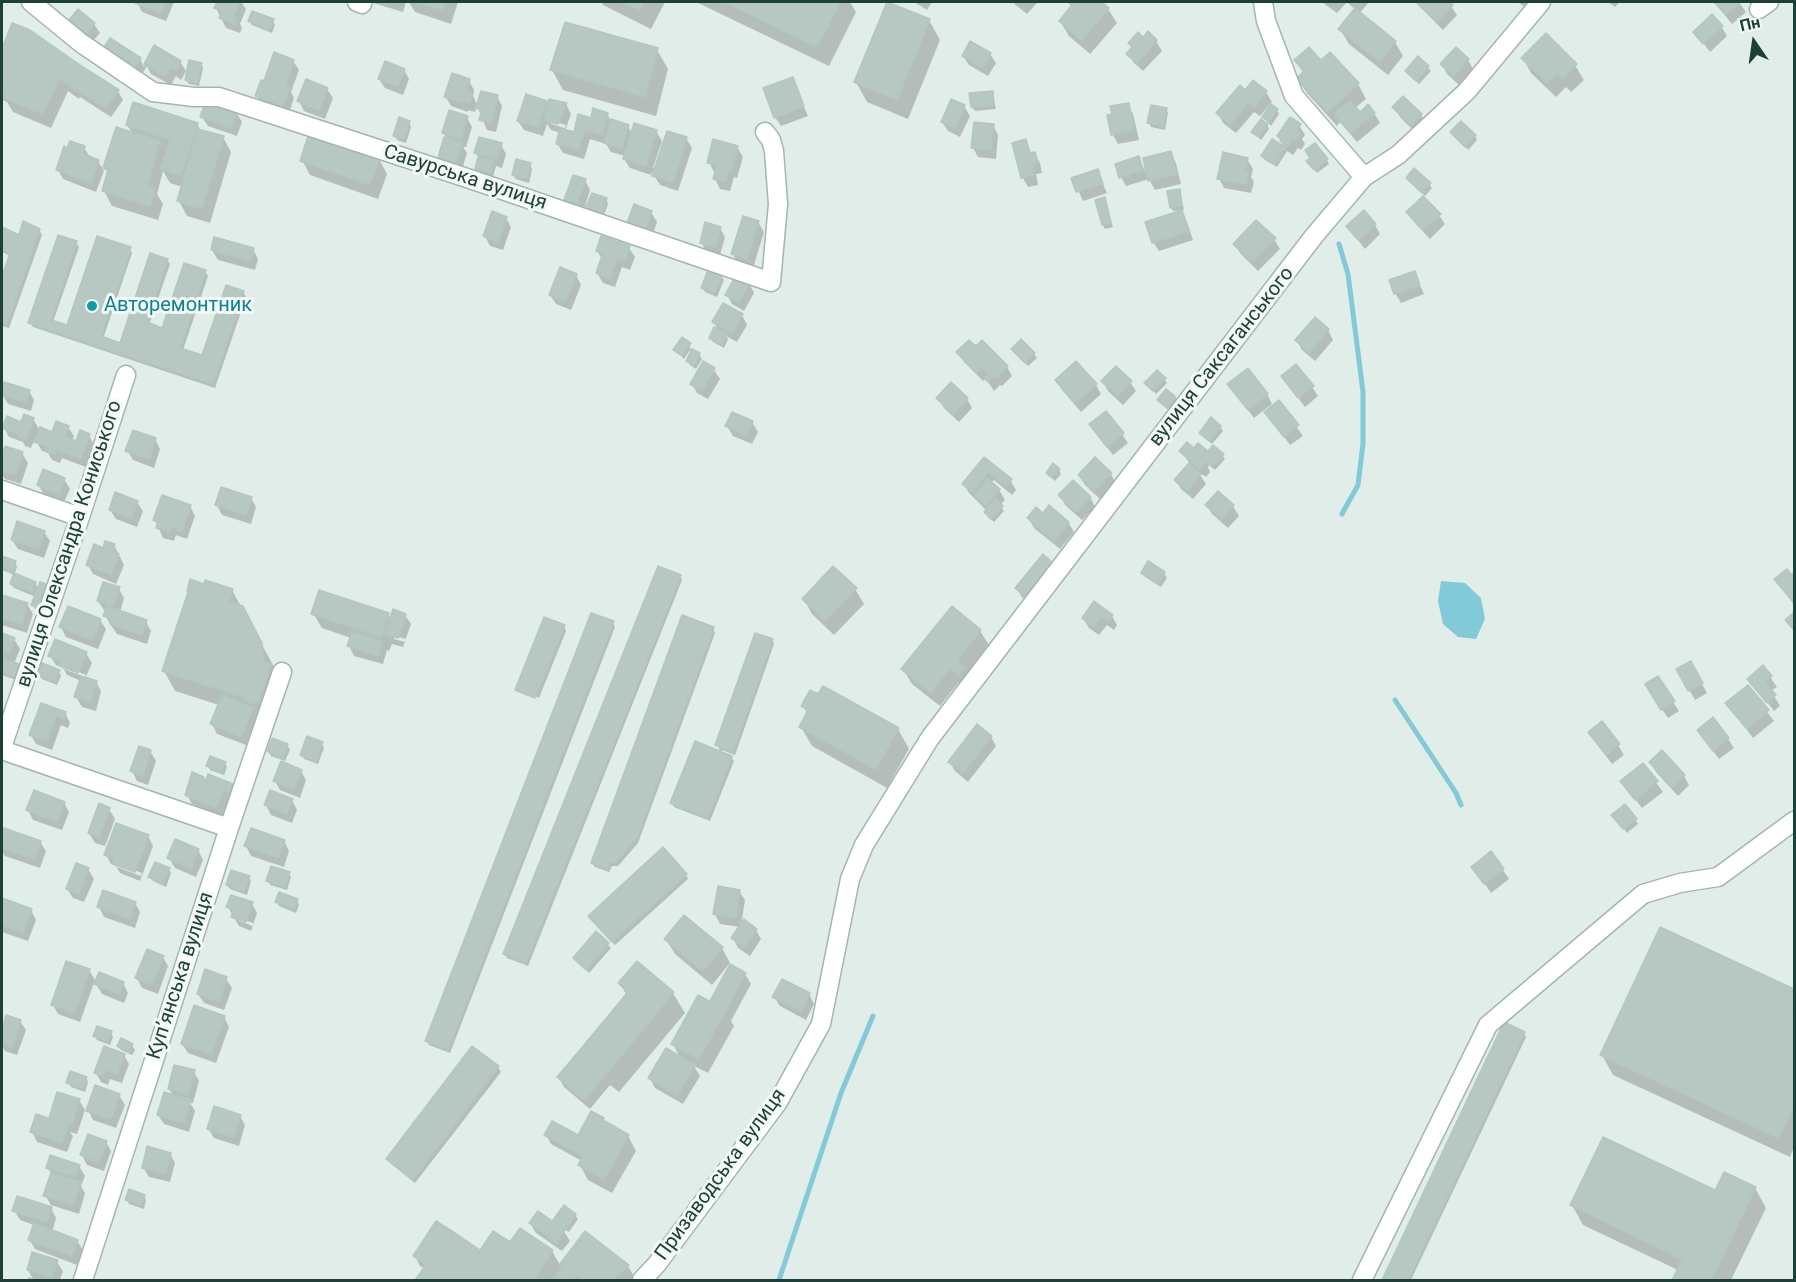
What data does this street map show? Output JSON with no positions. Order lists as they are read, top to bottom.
{
  "streets": {
    "street": [
      "Савурська вулиця",
      "вулиця Саксаганського",
      "вулиця Олександра Кониського",
      "Купʼянська вулиця",
      "Призаводська вулиця"
    ]
  },
  "crossings": [
    ["вулиця Саксаганського", "Призаводська вулиця"]
  ],
  "places": ["Авторемонтник"],
  "north": "top"
}
